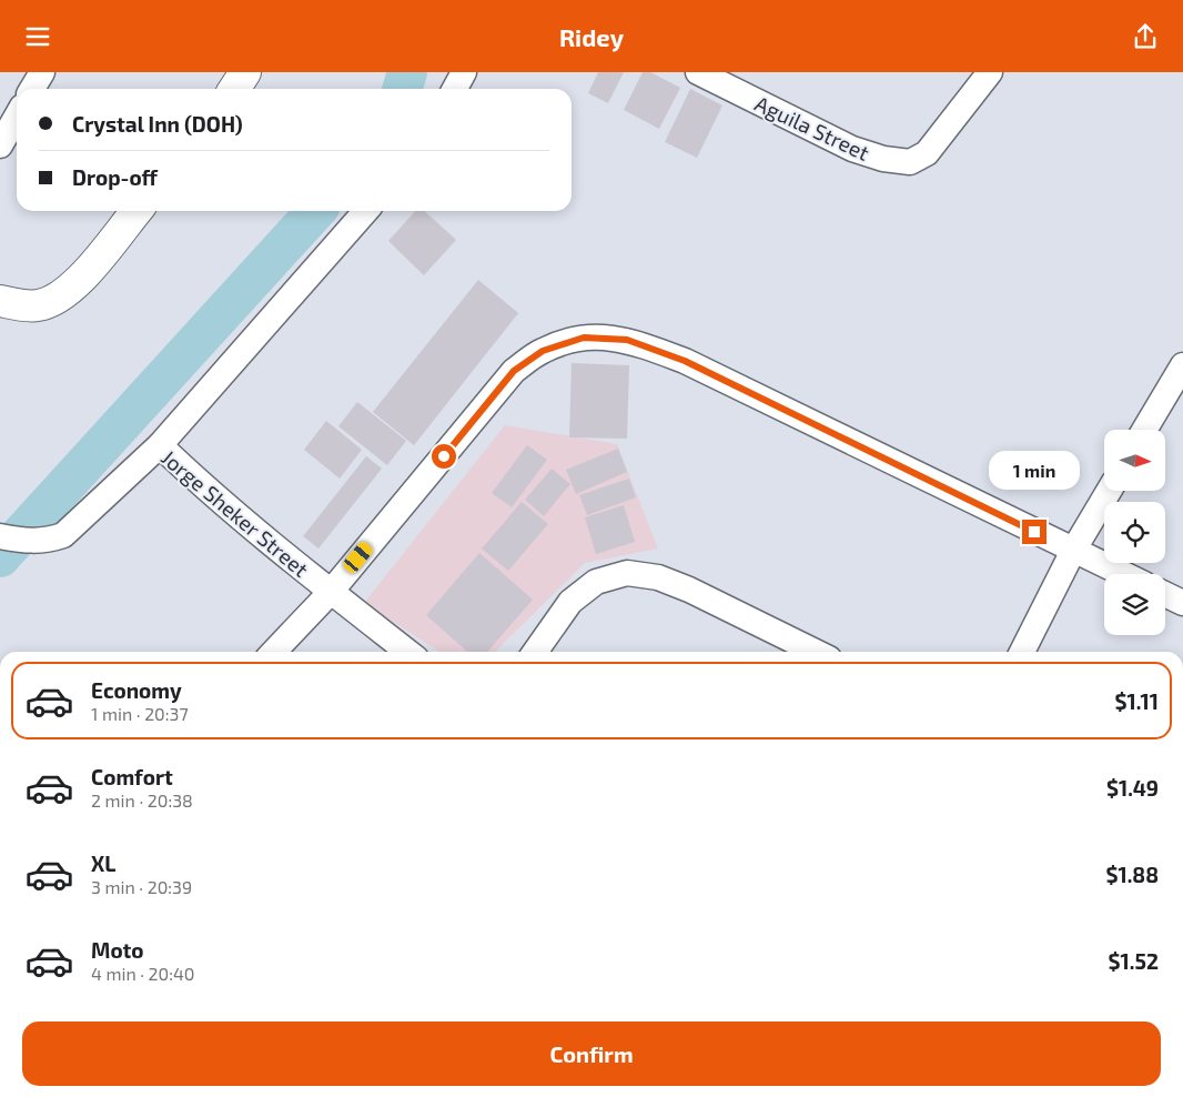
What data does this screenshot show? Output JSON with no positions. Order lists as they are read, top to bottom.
{
  "streets": {
    "street": ["Aguila Street", "Jorge Sheker Street"]
  },
  "north": "right",
  "page": {
    "header": "Ridey",
    "banner": ["Crystal Inn (DOH)", "Drop-off"],
    "bubble": "1 min",
    "list": [
      {
        "name": "Economy",
        "note": "1 min · 20:37",
        "value": "$1.11"
      },
      {
        "name": "Comfort",
        "note": "2 min · 20:38",
        "value": "$1.49"
      },
      {
        "name": "XL",
        "note": "3 min · 20:39",
        "value": "$1.88"
      },
      {
        "name": "Moto",
        "note": "4 min · 20:40",
        "value": "$1.52"
      }
    ],
    "buttons": "Confirm"
  }
}
